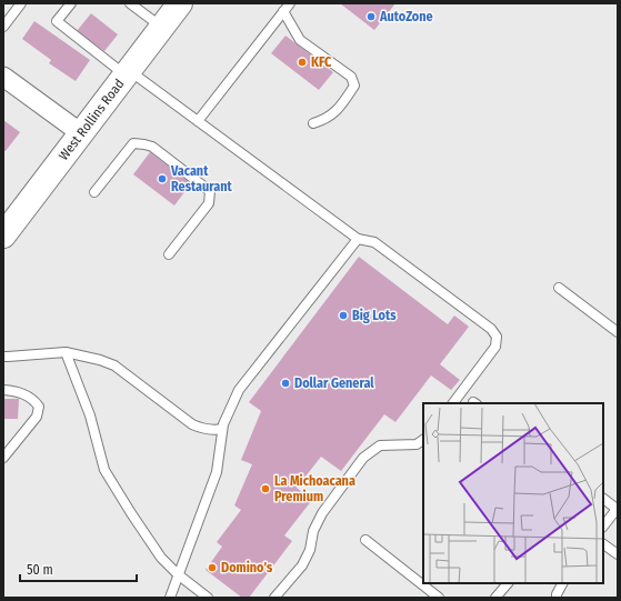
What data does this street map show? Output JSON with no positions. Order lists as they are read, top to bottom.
{
  "streets": {
    "main road": ["West Rollins Road"]
  },
  "places": [
    "AutoZone",
    "KFC",
    "Vacant Restaurant",
    "Big Lots",
    "Dollar General",
    "La Michoacana Premium",
    "Domino's"
  ],
  "scale_bar": "50 m"
}
